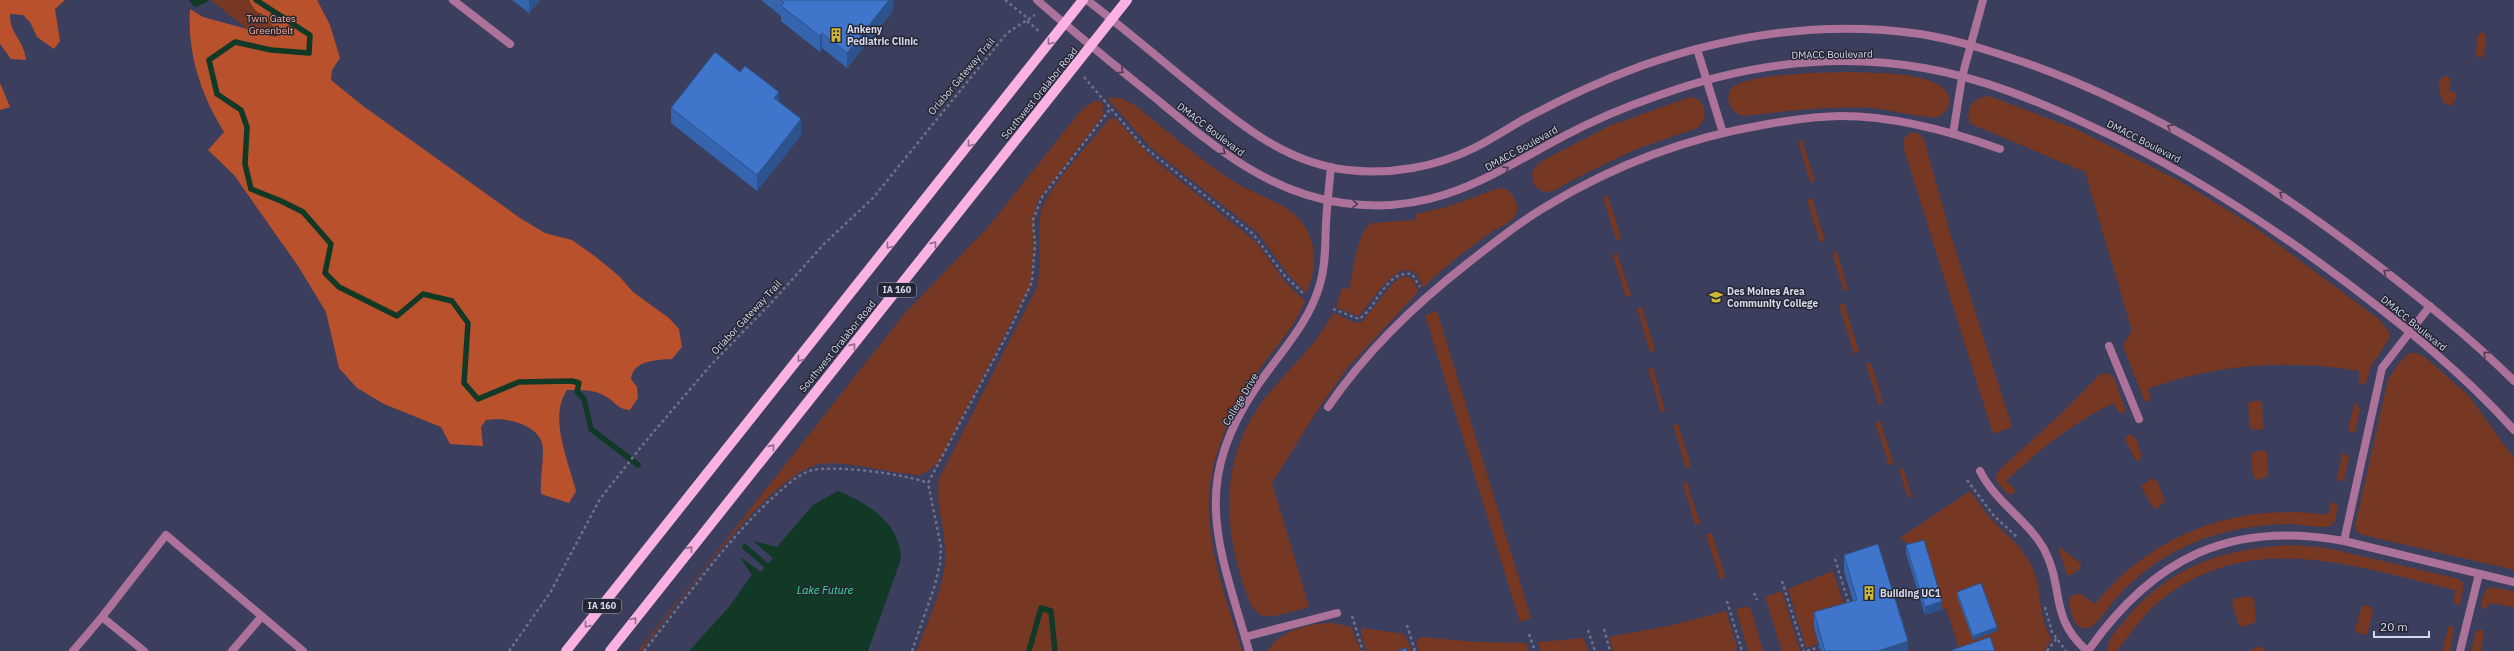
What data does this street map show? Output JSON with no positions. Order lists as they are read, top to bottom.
{
  "streets": {
    "main road": ["Southwest Oralabor Road", "IA 160"],
    "street": ["DMACC Boulevard", "College Drive"],
    "path": ["Orlabor Gateway Trail"]
  },
  "crossings": [
    ["DMACC Boulevard", "Orlabor Gateway Trail"],
    ["DMACC Boulevard", "Southwest Oralabor Road"],
    ["DMACC Boulevard", "College Drive"]
  ],
  "water": ["Lake Future"],
  "parks": ["Twin Gates Greenbelt"],
  "places": {
    "building": ["Ankeny Pediatric Clinic", "Building UC1"],
    "school or university": ["Des Moines Area Community College"]
  },
  "scale_bar": "20 m"
}
